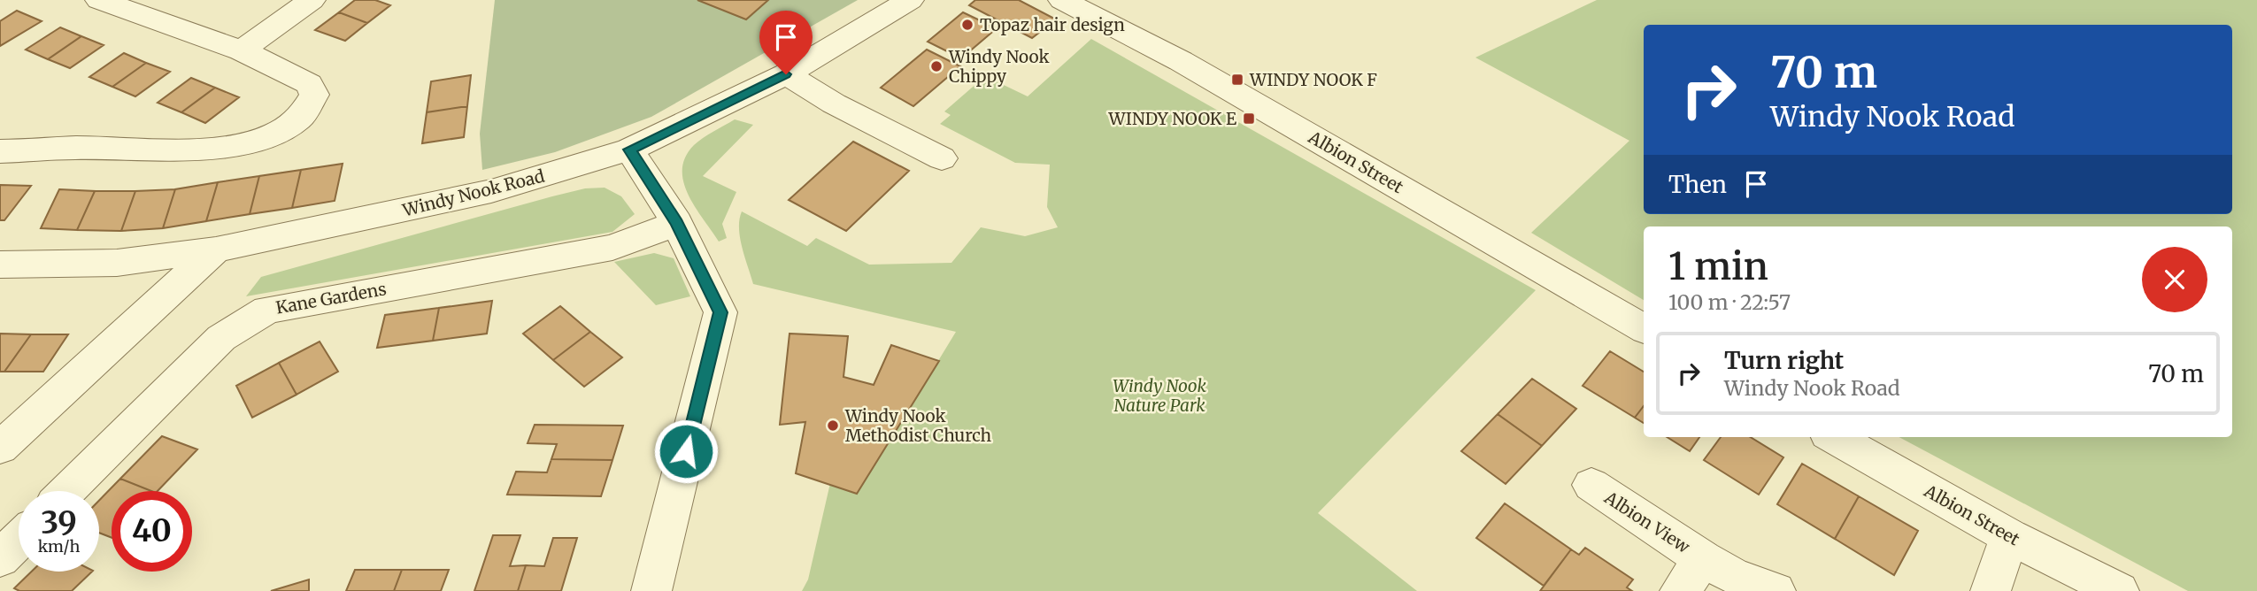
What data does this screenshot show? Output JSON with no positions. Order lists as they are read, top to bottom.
{
  "streets": {
    "street": [
      "Albion Street",
      "Windy Nook Road",
      "Kane Gardens",
      "Albion View"
    ]
  },
  "parks": ["Windy Nook Nature Park"],
  "places": {
    "other": ["Topaz hair design", "Windy Nook Chippy", "Windy Nook Methodist Church"],
    "transit": ["WINDY NOOK F", "WINDY NOOK E"]
  },
  "page": {
    "turn": ["70 m", "Windy Nook Road"],
    "then": "Then",
    "heading": ["1 min", "100 m · 22:57"],
    "list": [
      {
        "name": "Turn right",
        "note": "Windy Nook Road",
        "value": "70 m"
      }
    ],
    "speed": "39 km/h",
    "limit": "40"
  }
}
